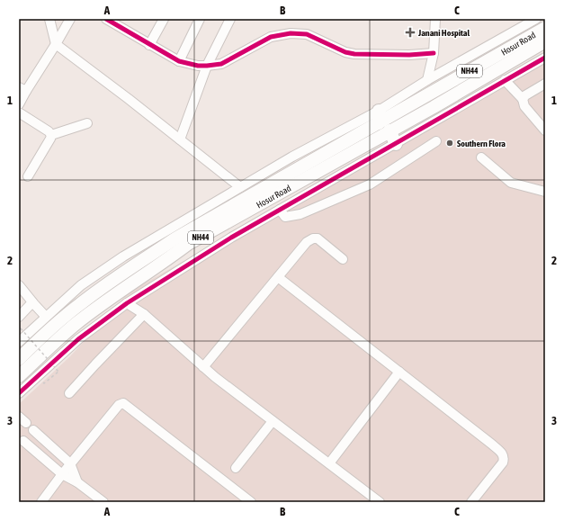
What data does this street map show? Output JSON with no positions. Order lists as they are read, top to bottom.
{
  "streets": {
    "highway": ["Hosur Road", "NH44"]
  },
  "places": {
    "health": ["Janani Hospital"],
    "other": ["Southern Flora"]
  },
  "grid": {
    "columns": ["A", "B", "C"],
    "rows": ["1", "2", "3"]
  }
}
